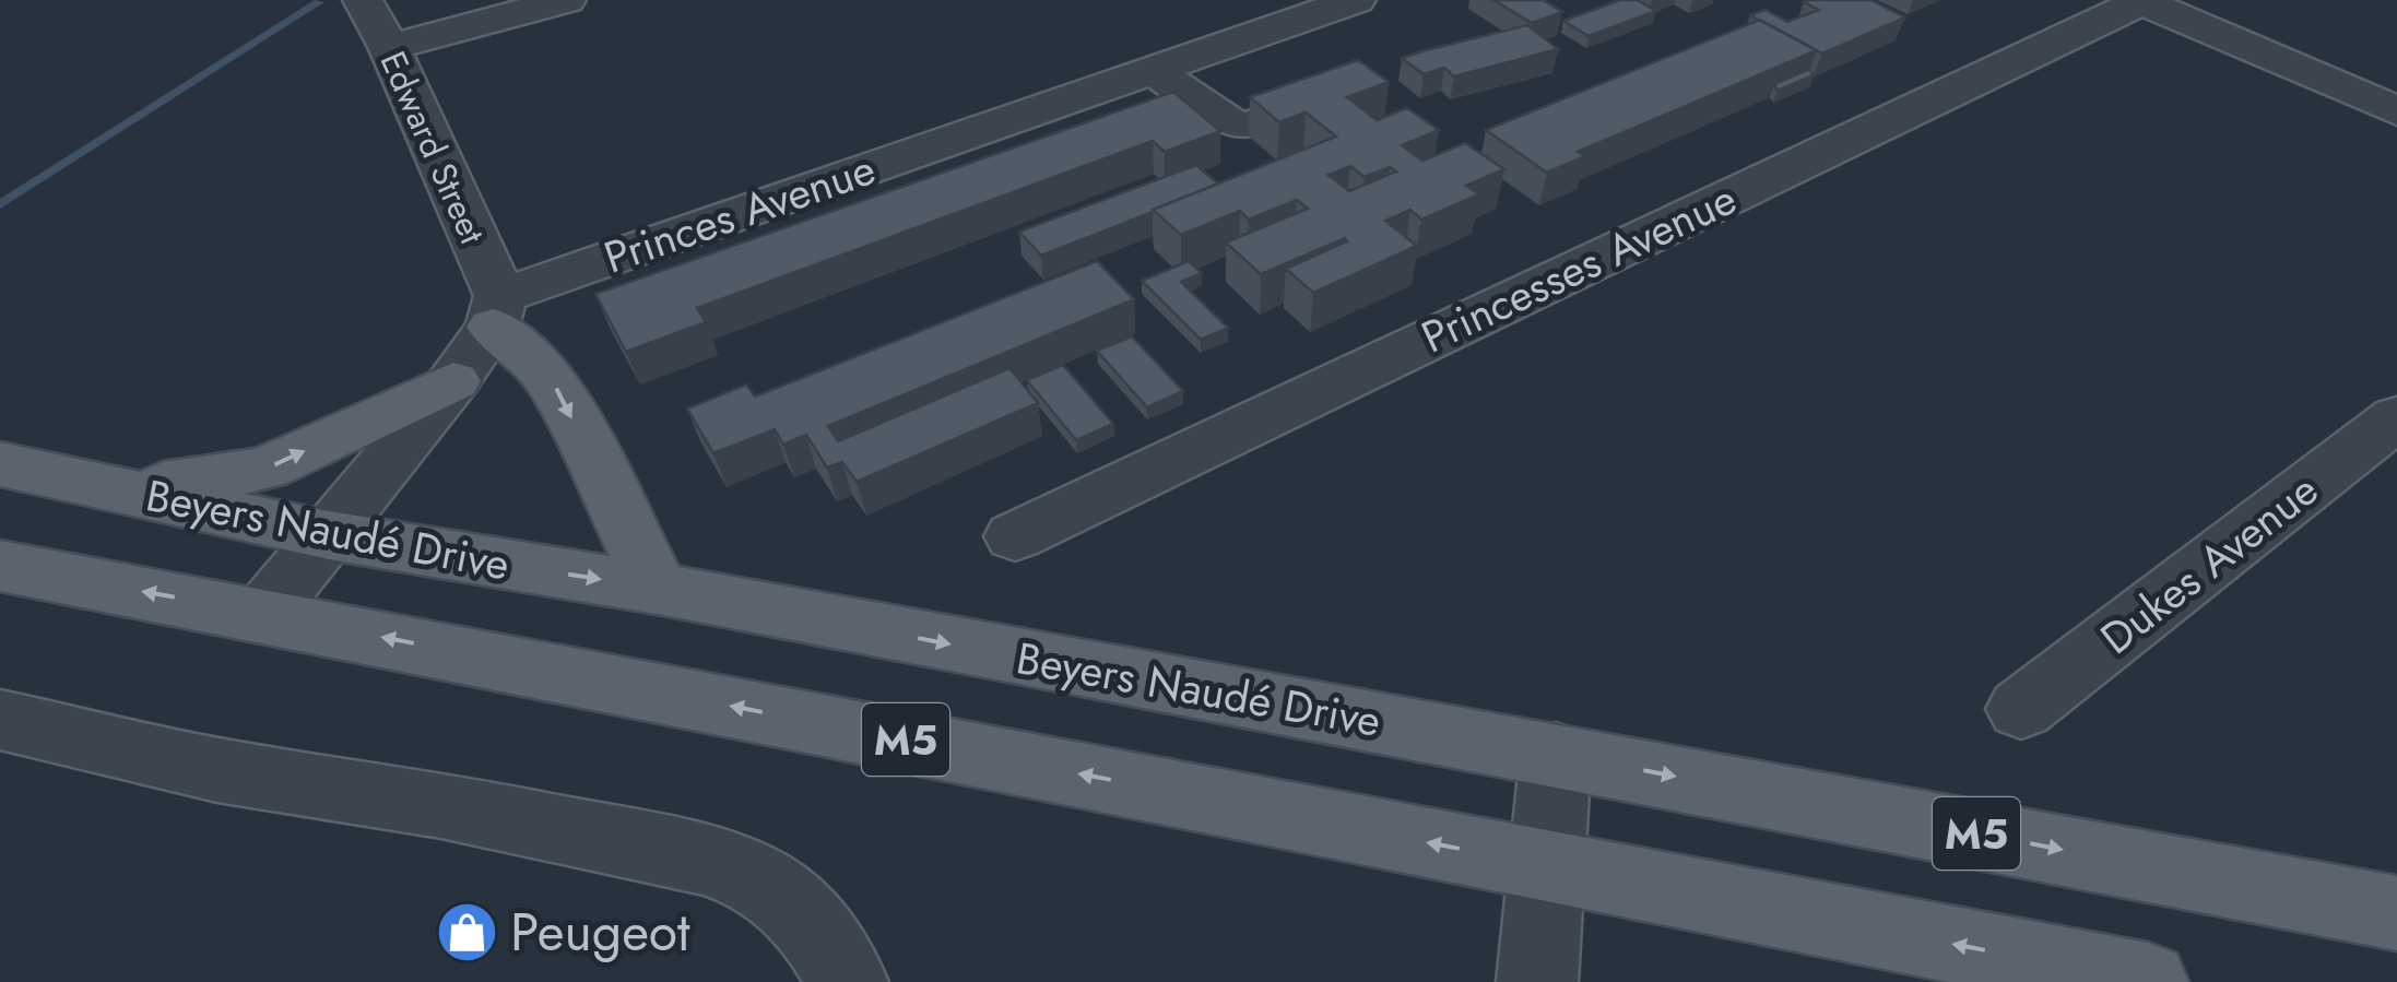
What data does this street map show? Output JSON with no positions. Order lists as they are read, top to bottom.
{
  "streets": {
    "main road": ["Beyers Naudé Drive", "M5"],
    "street": [
      "Edward Street",
      "Princes Avenue",
      "Princesses Avenue",
      "Dukes Avenue"
    ]
  },
  "crossings": [
    ["Edward Street", "Princes Avenue"]
  ],
  "places": {
    "shop": ["Peugeot"]
  }
}
